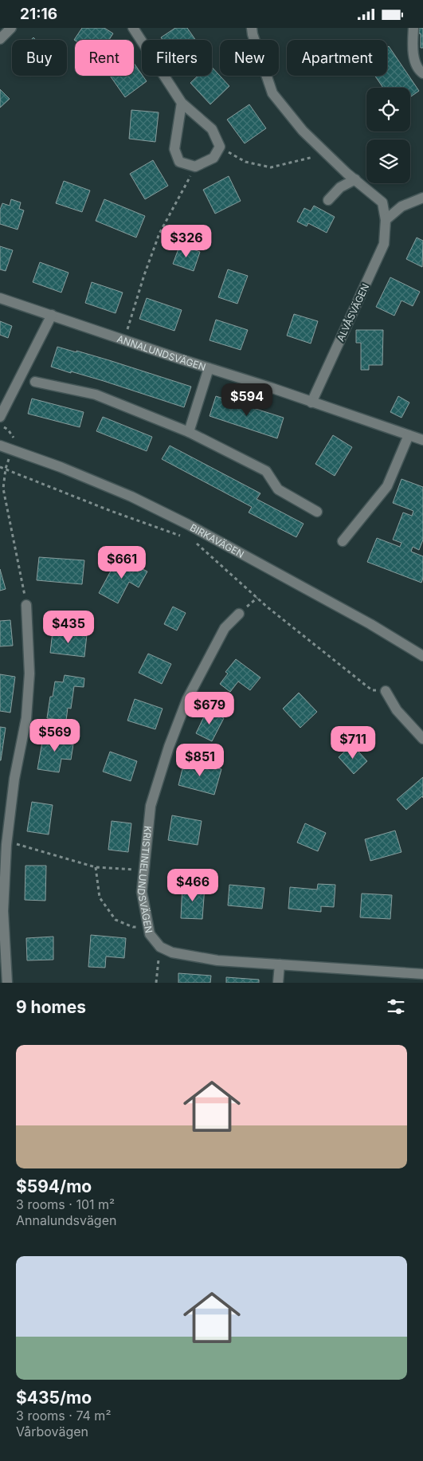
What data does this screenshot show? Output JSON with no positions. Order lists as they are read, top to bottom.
{
  "streets": {
    "street": [
      "ALVÅSVÄGEN",
      "ANNALUNDSVÄGEN",
      "BIRKAVÄGEN",
      "KRISTINELUNDSVÄGEN"
    ]
  },
  "crossings": [
    ["ALVÅSVÄGEN", "ANNALUNDSVÄGEN"]
  ],
  "page": {
    "status": "21:16",
    "chip": [
      "Buy",
      "Rent",
      "Filters",
      "New",
      "Apartment"
    ],
    "price": [
      "$326",
      "$594",
      "$661",
      "$435",
      "$679",
      "$569",
      "$711",
      "$851",
      "$466"
    ],
    "heading": "9 homes",
    "list": [
      {
        "name": "$594/mo",
        "note": "3 rooms · 101 m² · Annalundsvägen"
      },
      {
        "name": "$435/mo",
        "note": "3 rooms · 74 m² · Vårbovägen"
      }
    ]
  }
}
